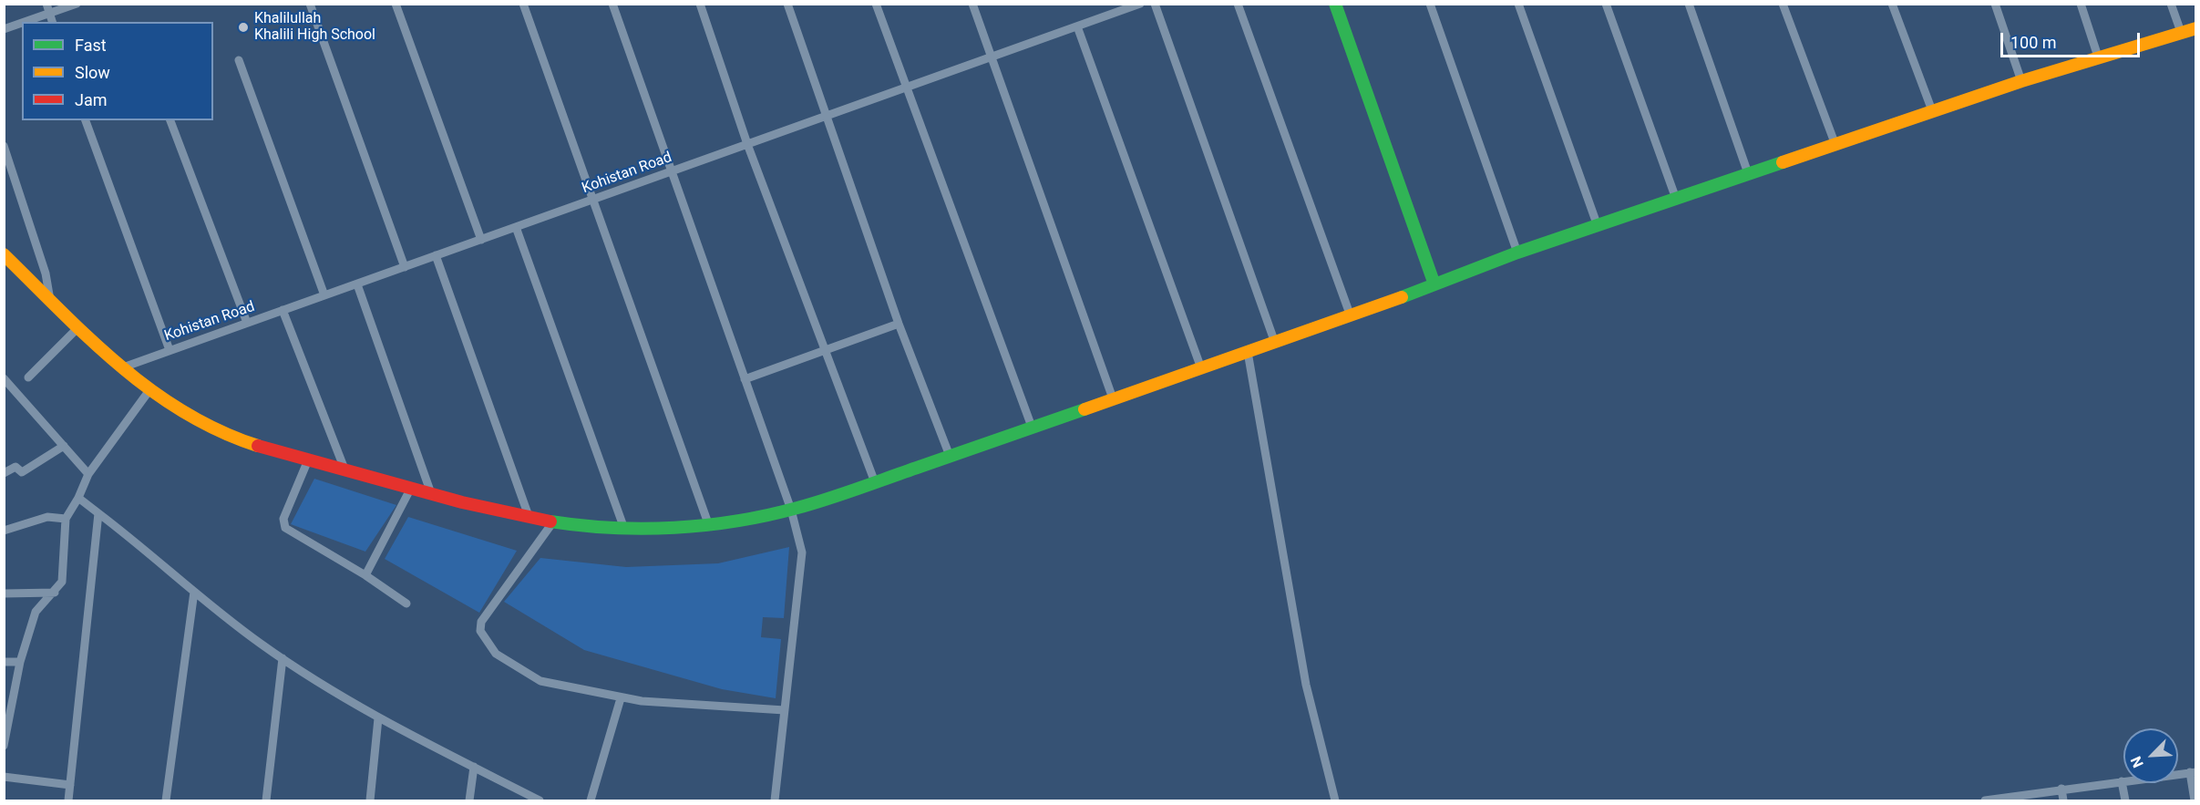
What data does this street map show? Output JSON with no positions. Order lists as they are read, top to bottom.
{
  "streets": {
    "street": ["Kohistan Road"]
  },
  "places": ["Khalilullah Khalili High School"],
  "legend": ["Fast", "Slow", "Jam"],
  "scale_bar": "100 m",
  "north": "bottom left"
}
